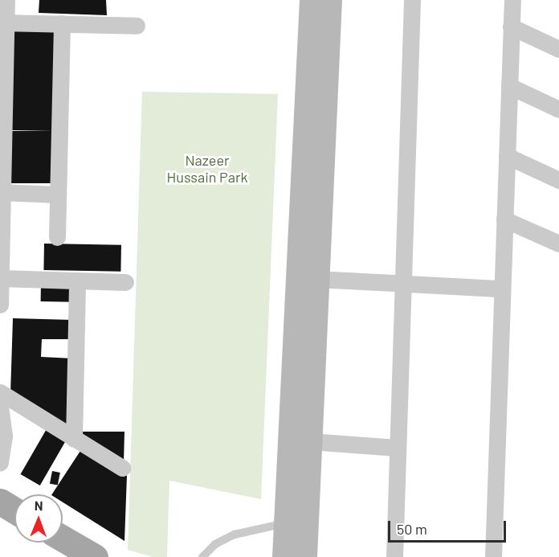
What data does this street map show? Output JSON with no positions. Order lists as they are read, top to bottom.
{
  "parks": ["Nazeer Hussain Park"],
  "scale_bar": "50 m",
  "north": "top"
}
